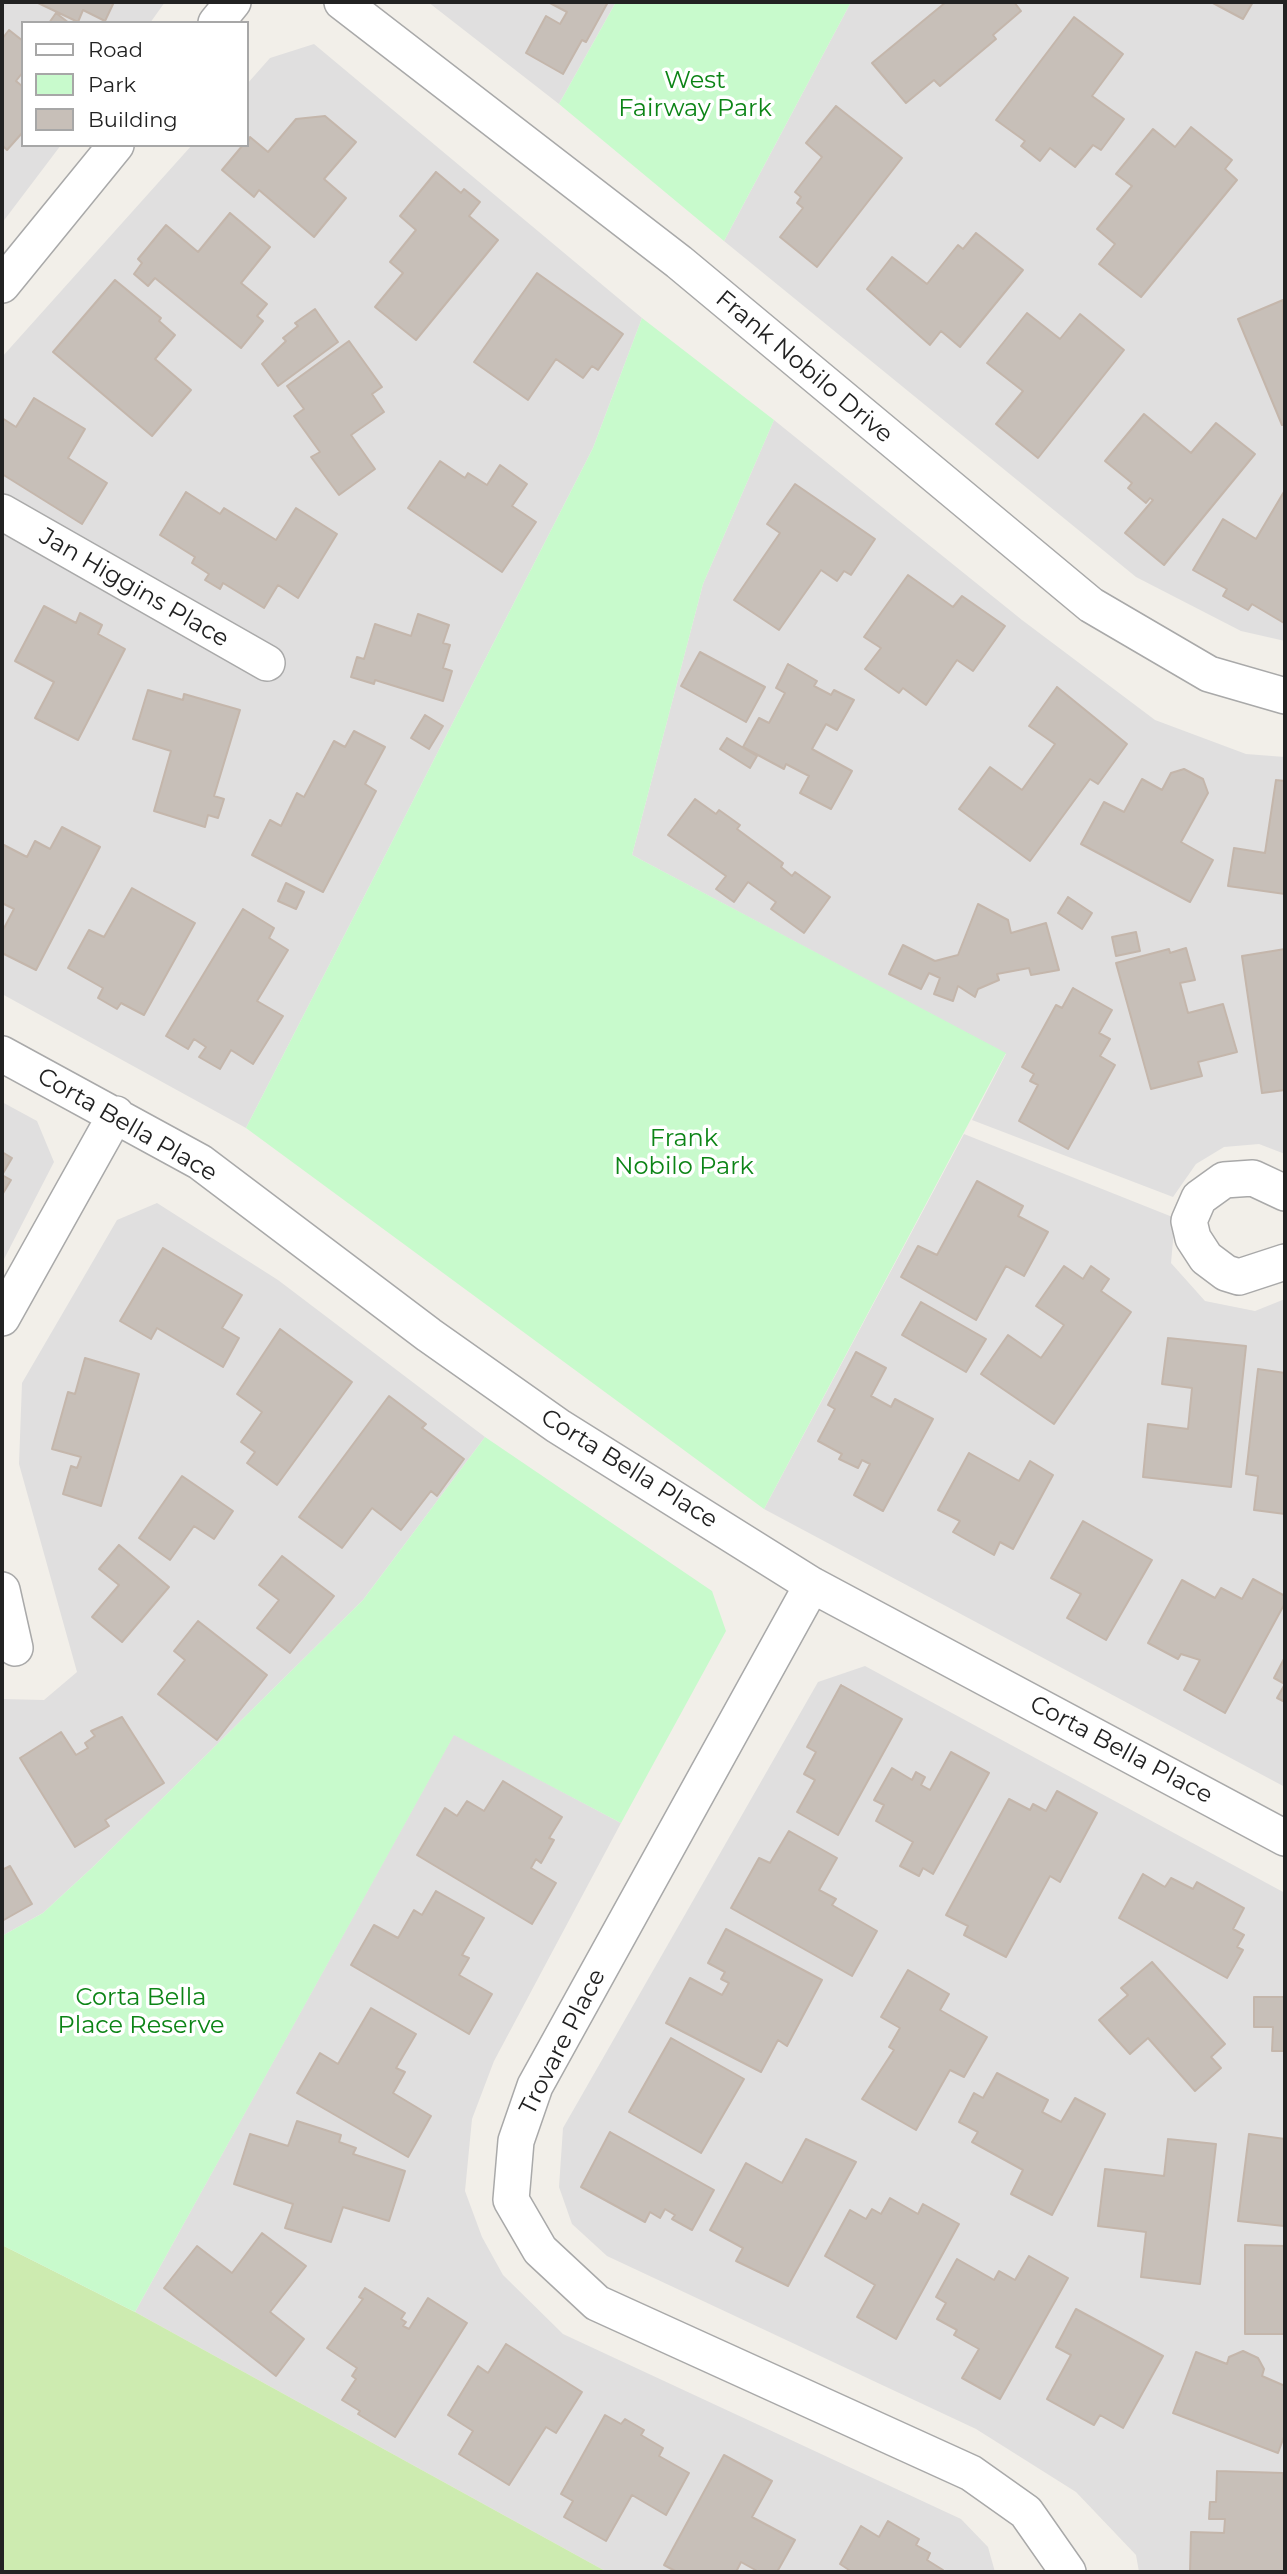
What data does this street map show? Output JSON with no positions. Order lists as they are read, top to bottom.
{
  "streets": {
    "street": [
      "Frank Nobilo Drive",
      "Jan Higgins Place",
      "Corta Bella Place",
      "Trovare Place"
    ]
  },
  "crossings": [
    ["Corta Bella Place", "Trovare Place"]
  ],
  "parks": ["West Fairway Park", "Frank Nobilo Park", "Corta Bella Place Reserve"],
  "legend": ["Road", "Park", "Building"]
}
